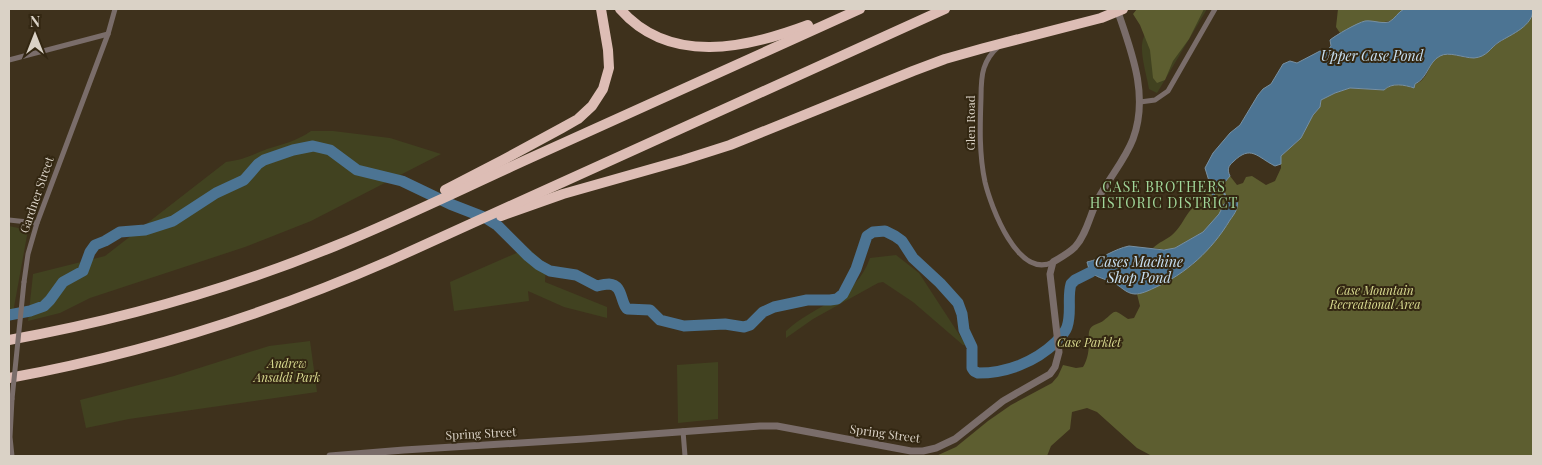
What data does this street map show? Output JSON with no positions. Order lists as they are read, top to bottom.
{
  "streets": {
    "street": ["Glen Road", "Gardner Street", "Spring Street"]
  },
  "crossings": [
    ["Glen Road", "Spring Street"]
  ],
  "districts": ["CASE BROTHERS HISTORIC DISTRICT"],
  "water": ["Upper Case Pond", "Cases Machine Shop Pond"],
  "parks": ["Case Mountain Recreational Area", "Case Parklet", "Andrew Ansaldi Park"],
  "north": "top"
}
